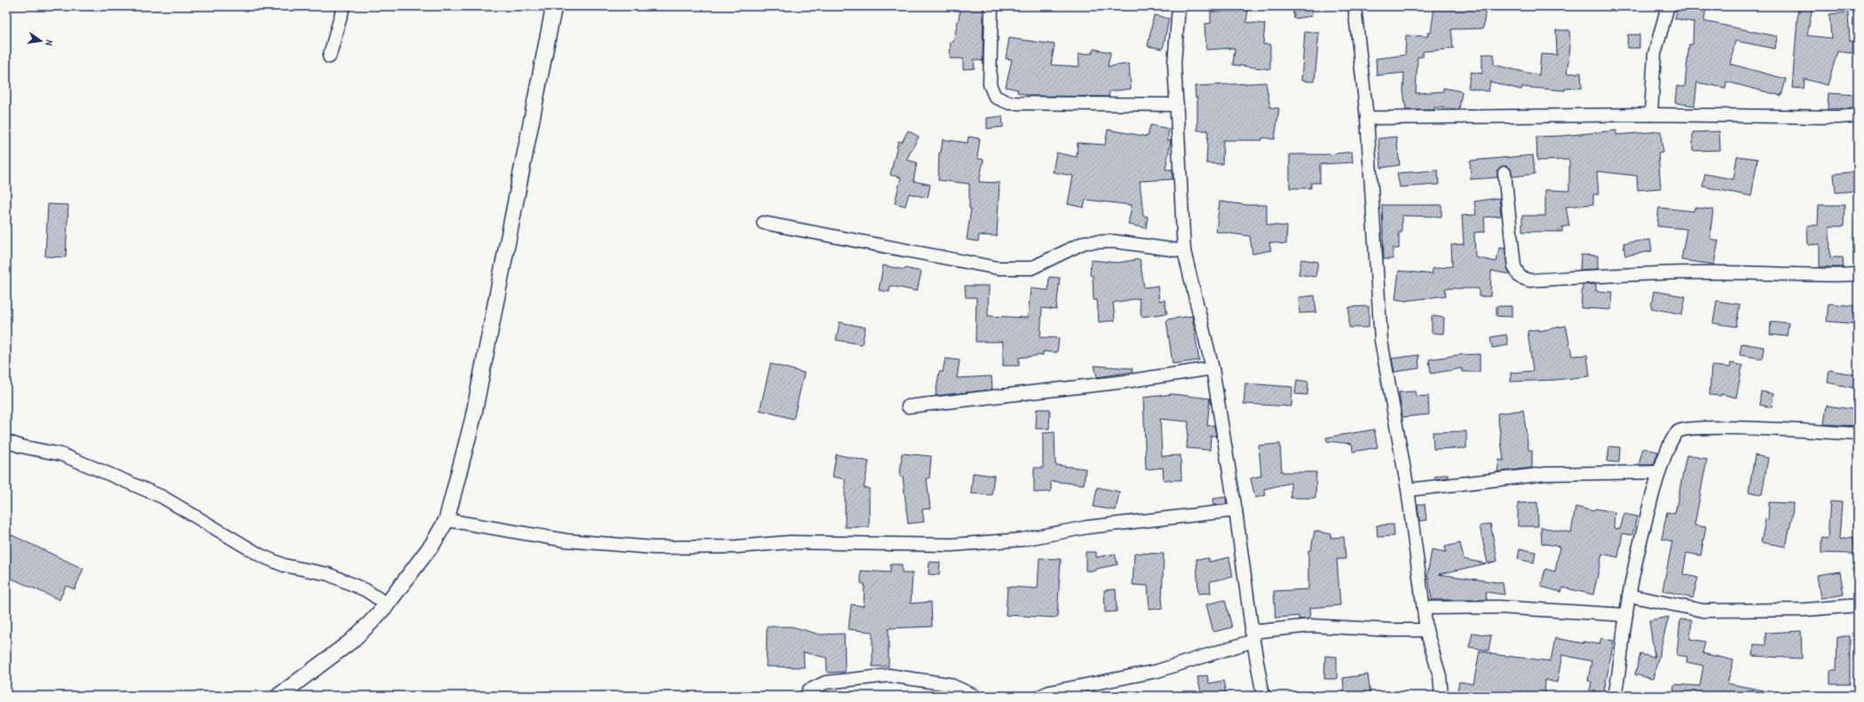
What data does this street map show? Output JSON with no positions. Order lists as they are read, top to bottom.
{
  "north": "right"
}
